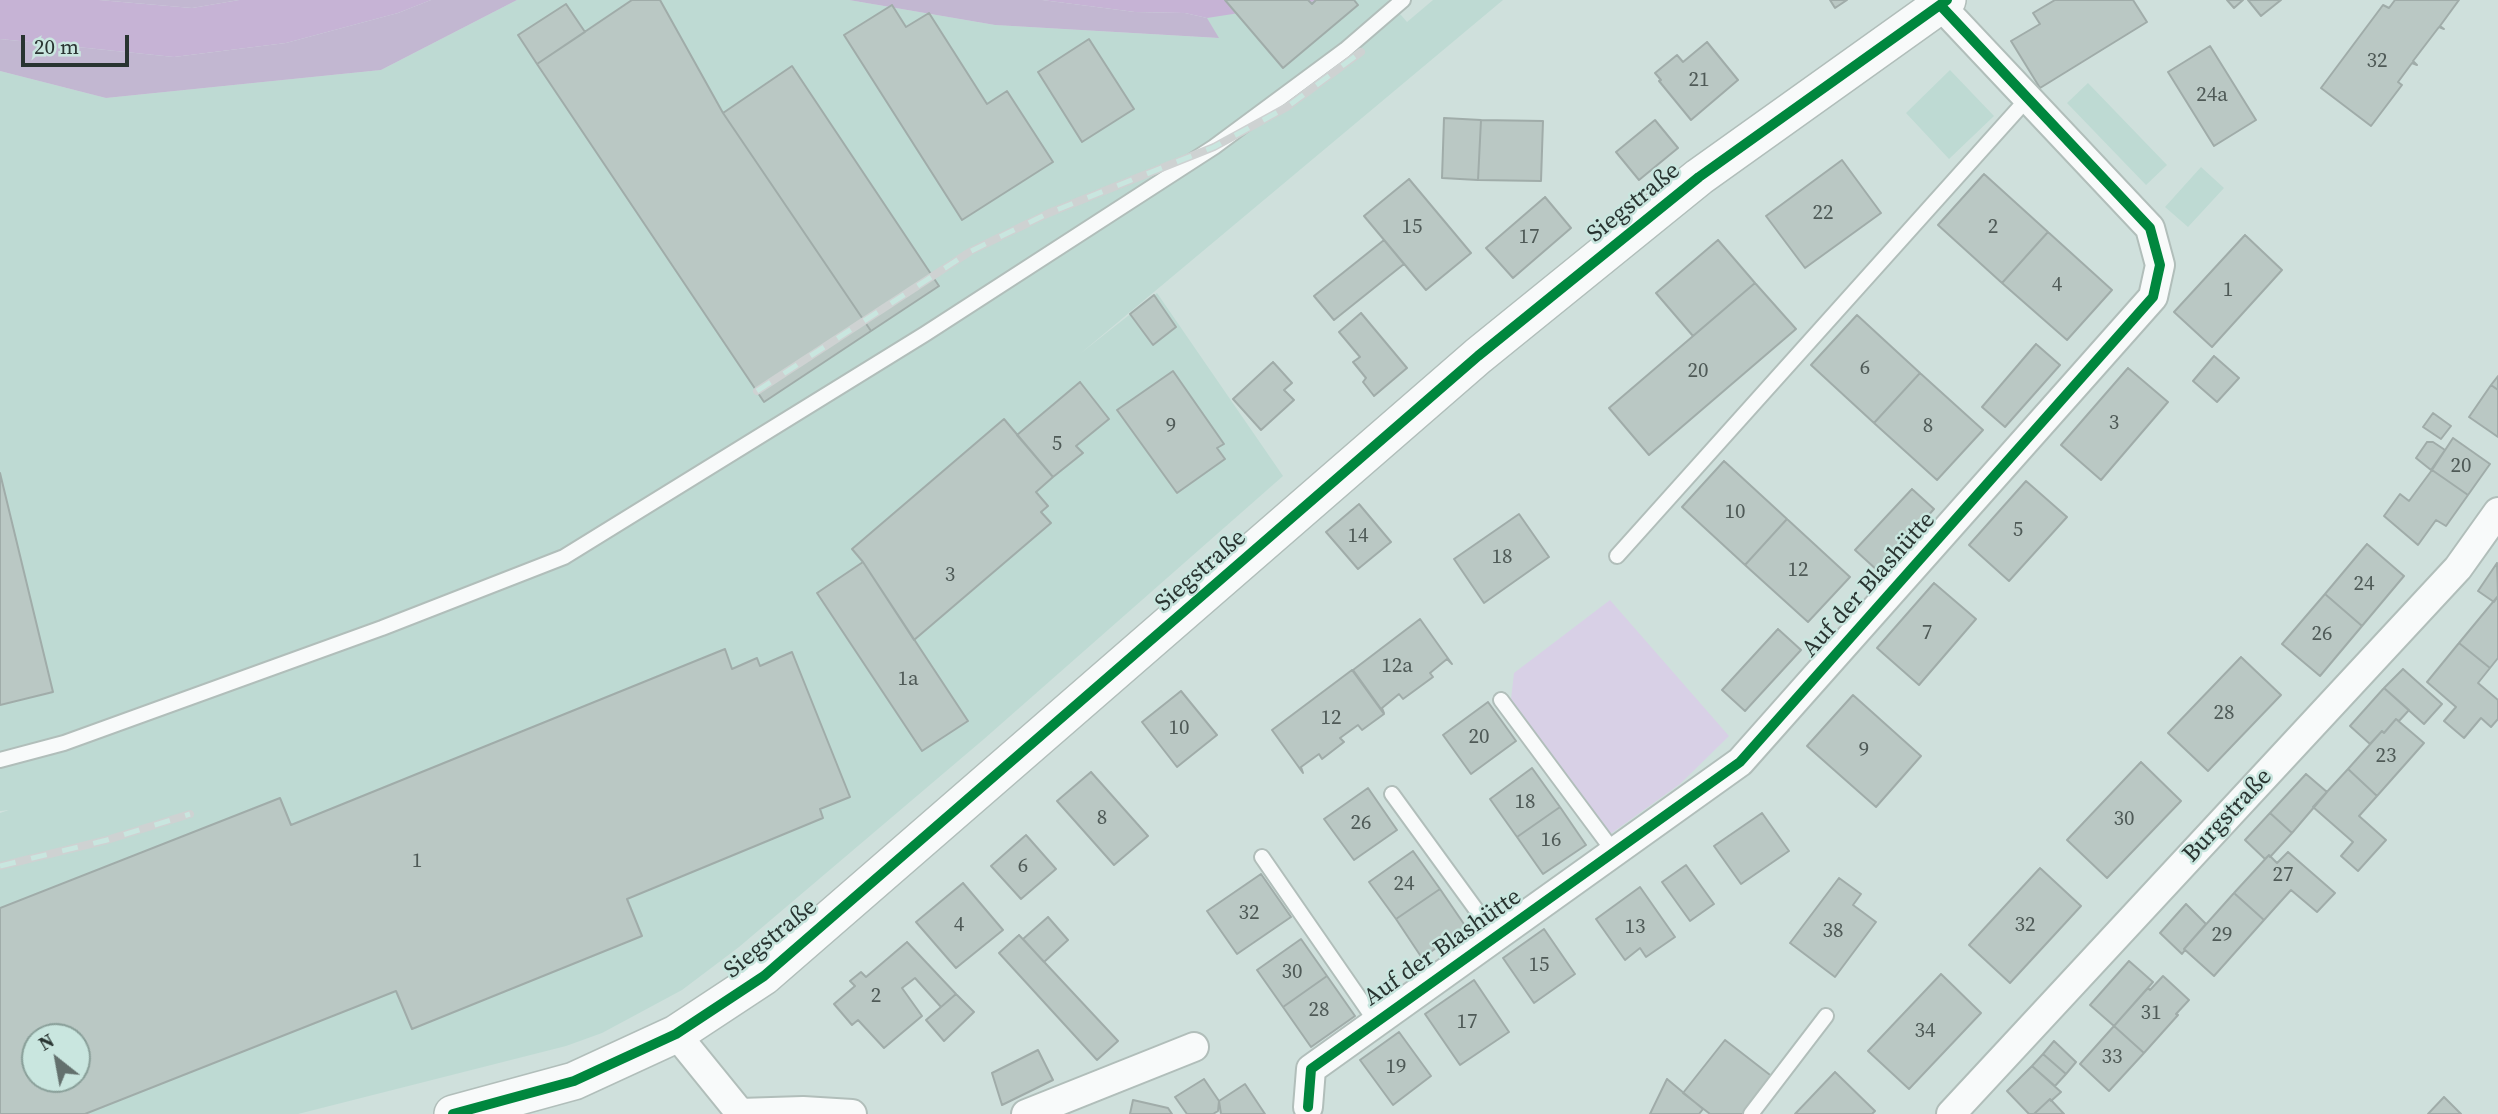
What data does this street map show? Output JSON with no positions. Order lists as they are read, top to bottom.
{
  "streets": {
    "street": ["Siegstraße", "Auf der Blashütte", "Burgstraße"]
  },
  "crossings": [
    ["Siegstraße", "Auf der Blashütte"]
  ],
  "house_numbers": [
    "32",
    "21",
    "24a",
    "22",
    "15",
    "2",
    "17",
    "4",
    "1",
    "6",
    "20",
    "3",
    "9",
    "8",
    "5",
    "20",
    "10",
    "5",
    "14",
    "18",
    "12",
    "3",
    "24",
    "7",
    "26",
    "12a",
    "1a",
    "28",
    "12",
    "10",
    "20",
    "9",
    "23",
    "18",
    "8",
    "30",
    "26",
    "16",
    "1",
    "6",
    "27",
    "24",
    "32",
    "4",
    "32",
    "13",
    "38",
    "29",
    "15",
    "30",
    "2",
    "28",
    "31",
    "17",
    "34",
    "33",
    "19"
  ],
  "scale_bar": "20 m",
  "north": "top left"
}
